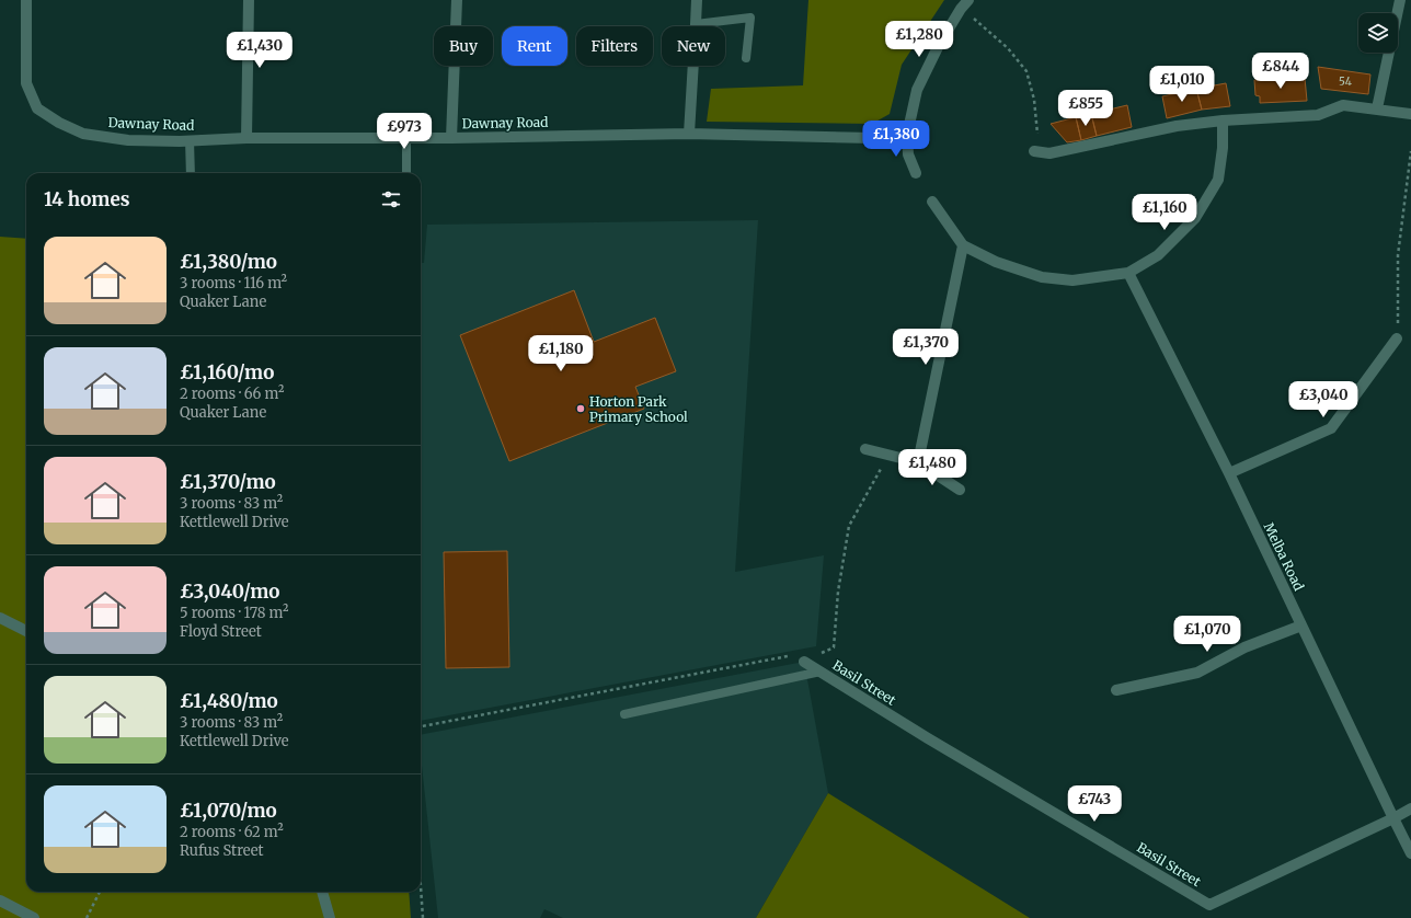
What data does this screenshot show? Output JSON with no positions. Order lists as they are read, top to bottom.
{
  "streets": {
    "street": ["Dawnay Road", "Melba Road", "Basil Street"]
  },
  "crossings": [
    ["Melba Road", "Basil Street"]
  ],
  "places": ["Horton Park Primary School"],
  "house_numbers": ["54"],
  "page": {
    "price": [
      "£1,280",
      "£1,430",
      "£844",
      "£1,010",
      "£855",
      "£973",
      "£1,380",
      "£1,160",
      "£1,370",
      "£1,180",
      "£3,040",
      "£1,480",
      "£1,070",
      "£743"
    ],
    "chip": [
      "Buy",
      "Rent",
      "Filters",
      "New"
    ],
    "heading": "14 homes",
    "list": [
      {
        "name": "£1,380/mo",
        "note": "3 rooms · 116 m² · Quaker Lane"
      },
      {
        "name": "£1,160/mo",
        "note": "2 rooms · 66 m² · Quaker Lane"
      },
      {
        "name": "£1,370/mo",
        "note": "3 rooms · 83 m² · Kettlewell Drive"
      },
      {
        "name": "£3,040/mo",
        "note": "5 rooms · 178 m² · Floyd Street"
      },
      {
        "name": "£1,480/mo",
        "note": "3 rooms · 83 m² · Kettlewell Drive"
      },
      {
        "name": "£1,070/mo",
        "note": "2 rooms · 62 m² · Rufus Street"
      }
    ]
  }
}
